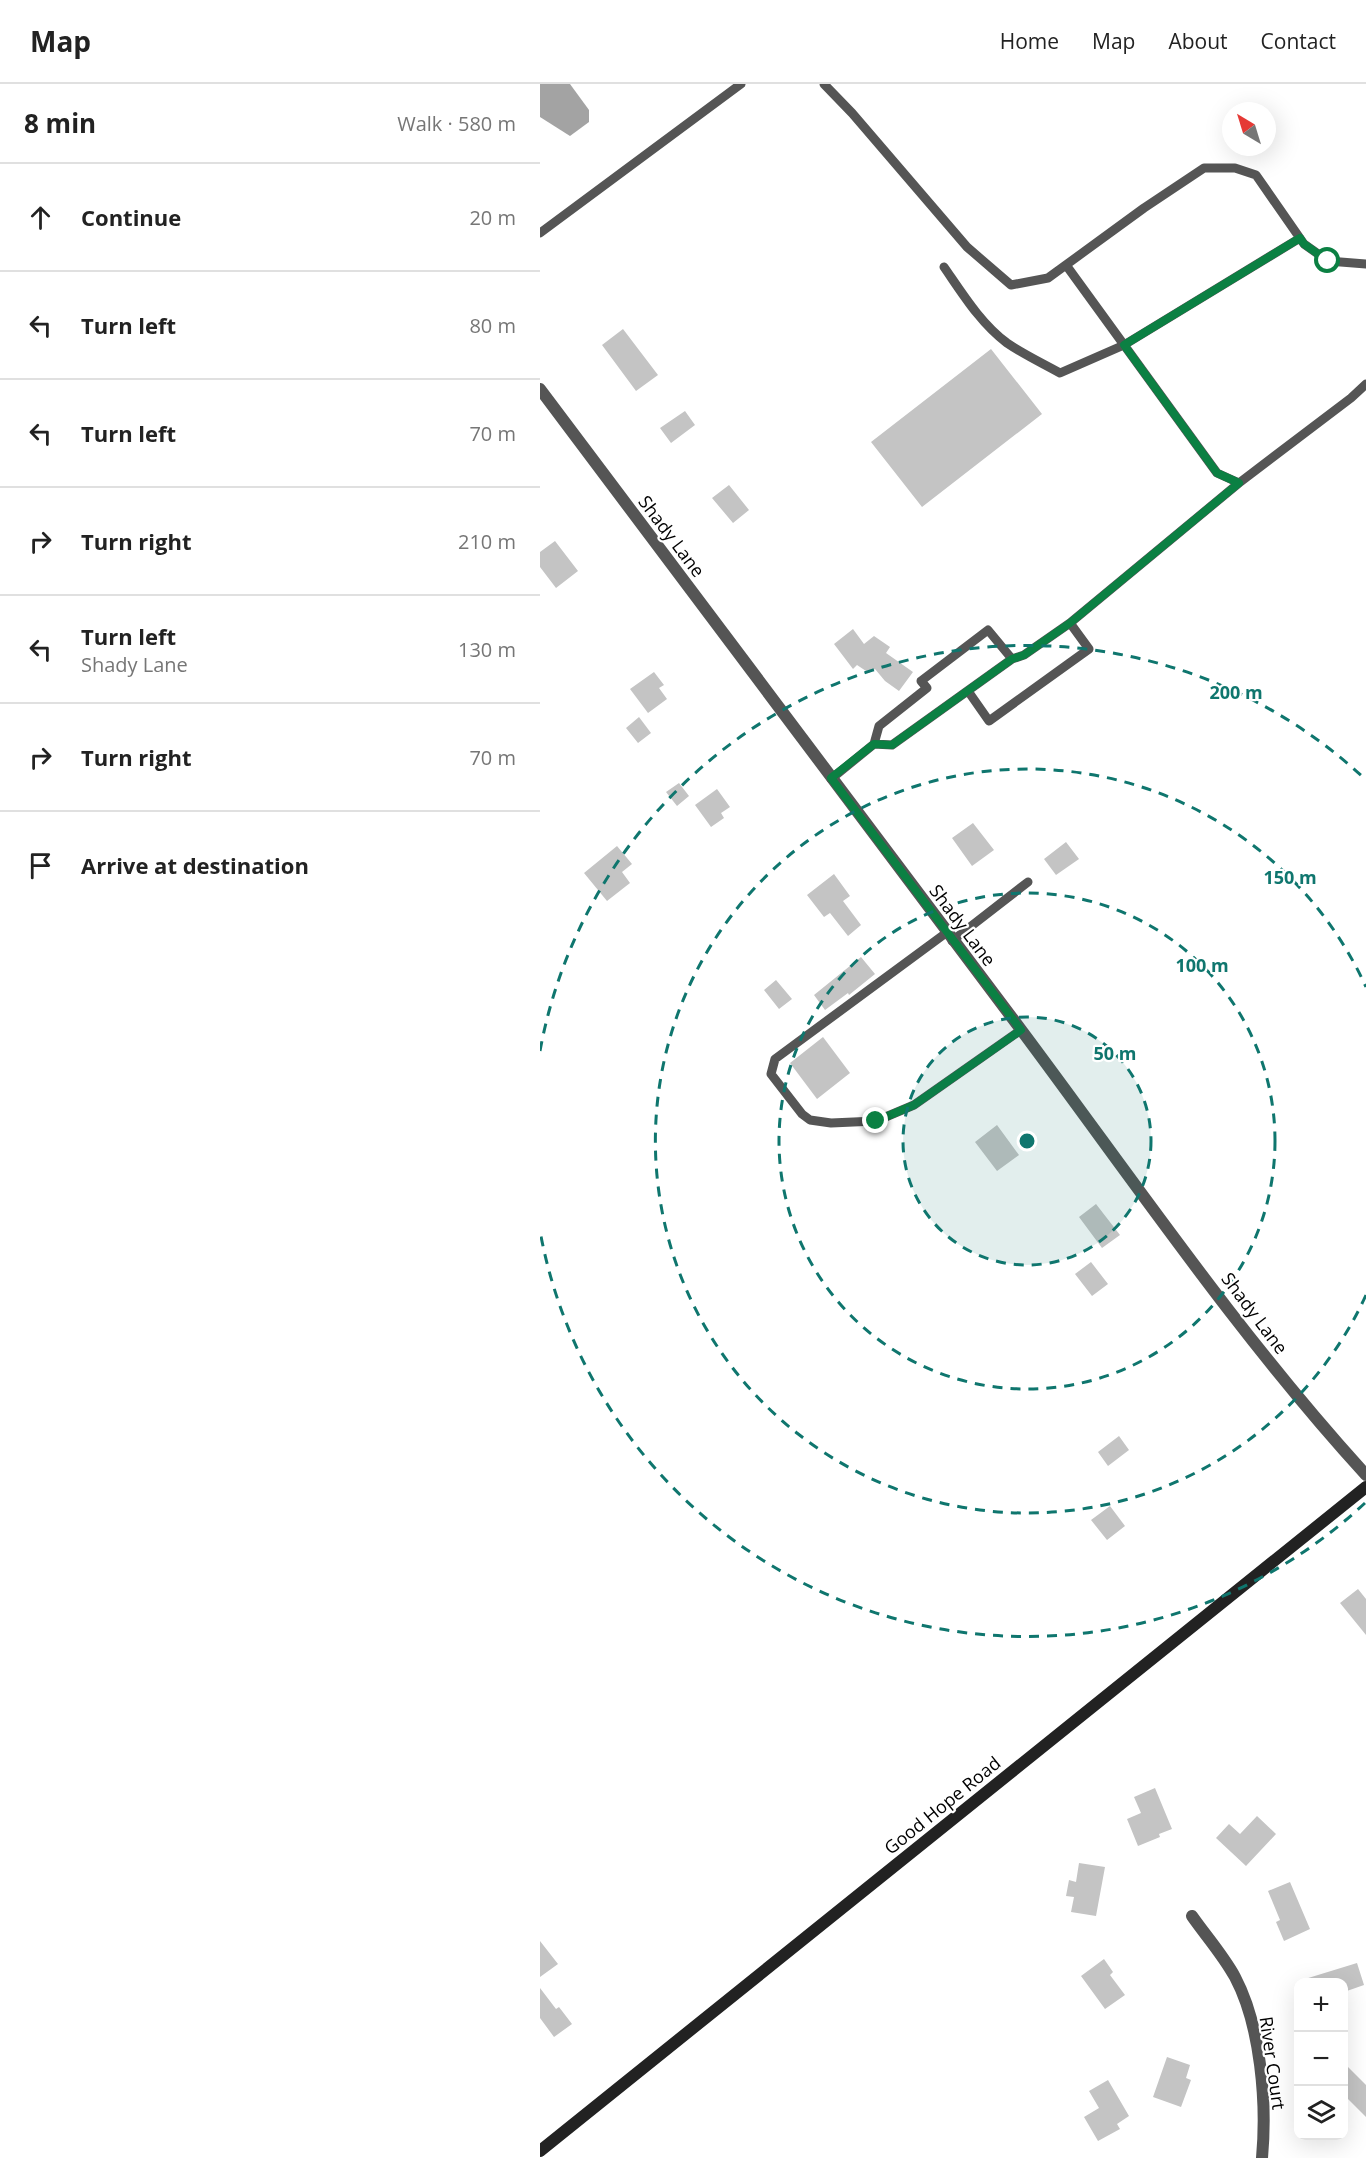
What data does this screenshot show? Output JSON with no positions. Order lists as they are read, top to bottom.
{
  "streets": {
    "main road": ["Good Hope Road"],
    "street": ["Shady Lane", "River Court"]
  },
  "north": "top left",
  "page": {
    "header": "Map",
    "nav": [
      "Home",
      "Map",
      "About",
      "Contact"
    ],
    "heading": ["8 min", "Walk · 580 m"],
    "list": [
      ["Continue", "20 m"],
      ["Turn left", "80 m"],
      ["Turn left", "70 m"],
      ["Turn right", "210 m"],
      ["Turn left", "Shady Lane", "130 m"],
      ["Turn right", "70 m"],
      "Arrive at destination"
    ],
    "map_buttons": ["+", "−"]
  },
  "rings": [
    "200 m",
    "150 m",
    "100 m",
    "50 m"
  ]
}
